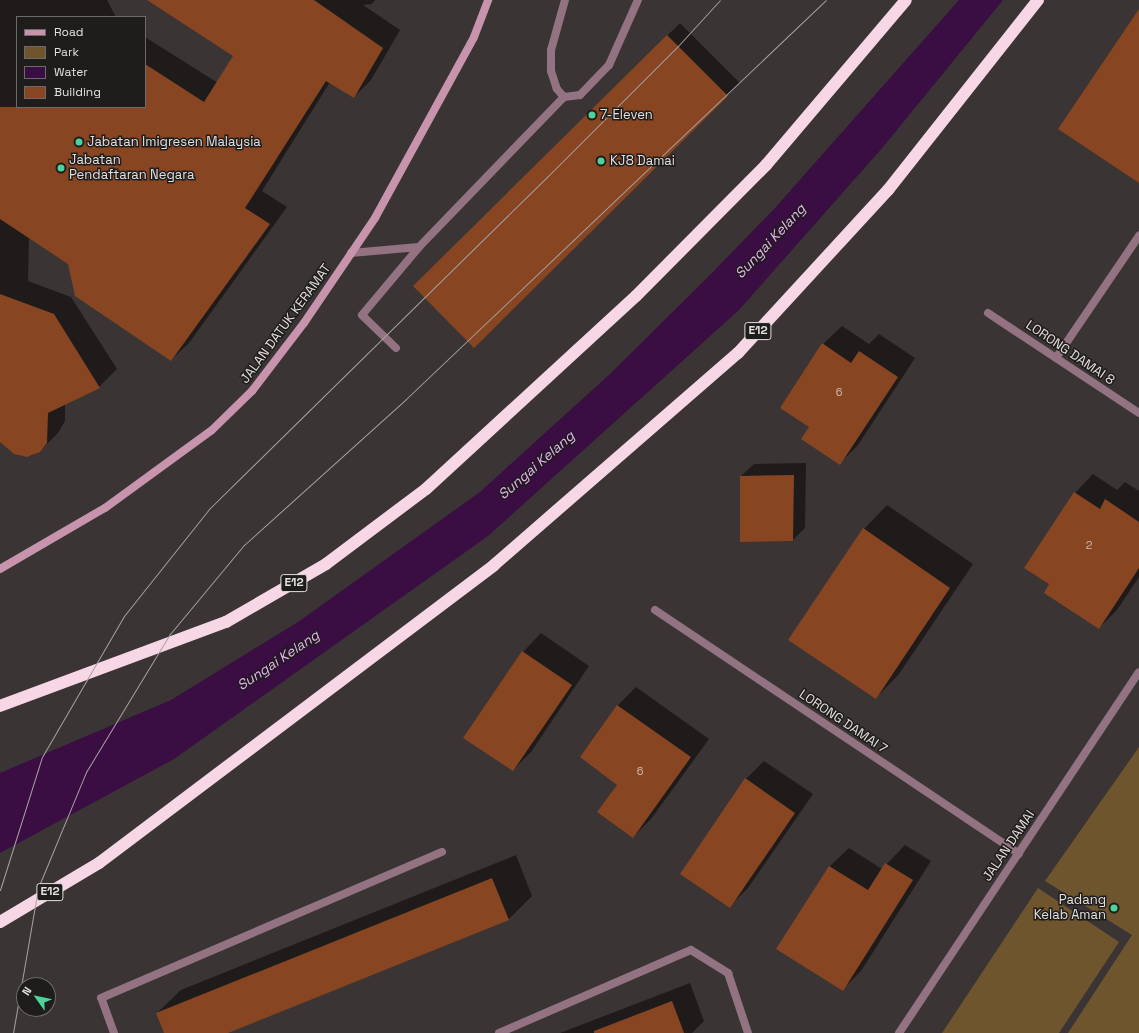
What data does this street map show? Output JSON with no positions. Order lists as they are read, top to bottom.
{
  "streets": {
    "highway": ["E12"],
    "street": [
      "JALAN DATUK KERAMAT",
      "LORONG DAMAI 8",
      "LORONG DAMAI 7",
      "JALAN DAMAI"
    ]
  },
  "crossings": [
    ["LORONG DAMAI 7", "JALAN DAMAI"]
  ],
  "water": ["Sungai Kelang"],
  "places": [
    "7-Eleven",
    "Jabatan Imigresen Malaysia",
    "KJ8 Damai",
    "Jabatan Pendaftaran Negara",
    "Padang Kelab Aman"
  ],
  "house_numbers": ["6", "2", "6"],
  "legend": [
    "Road",
    "Park",
    "Water",
    "Building"
  ],
  "north": "top left"
}
